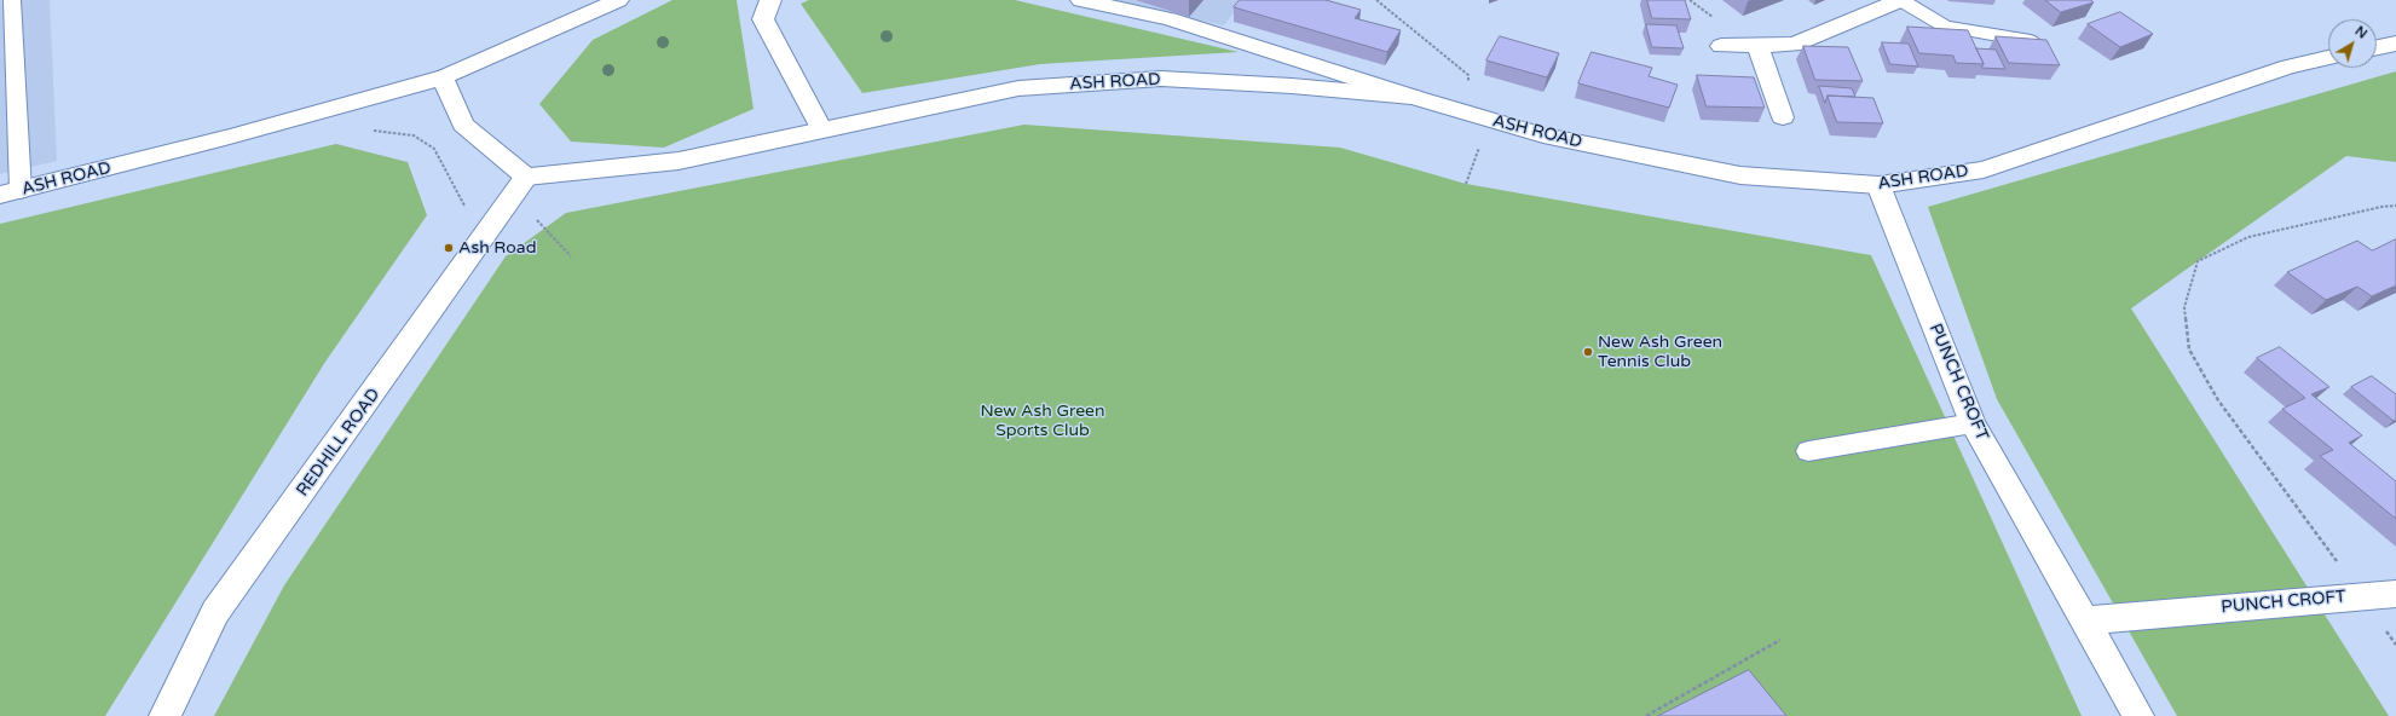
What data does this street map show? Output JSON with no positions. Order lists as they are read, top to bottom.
{
  "streets": {
    "street": ["ASH ROAD", "PUNCH CROFT", "REDHILL ROAD"]
  },
  "crossings": [
    ["ASH ROAD", "PUNCH CROFT"],
    ["ASH ROAD", "REDHILL ROAD"]
  ],
  "parks": ["New Ash Green Sports Club"],
  "places": ["Ash Road", "New Ash Green Tennis Club"],
  "north": "top right"
}
